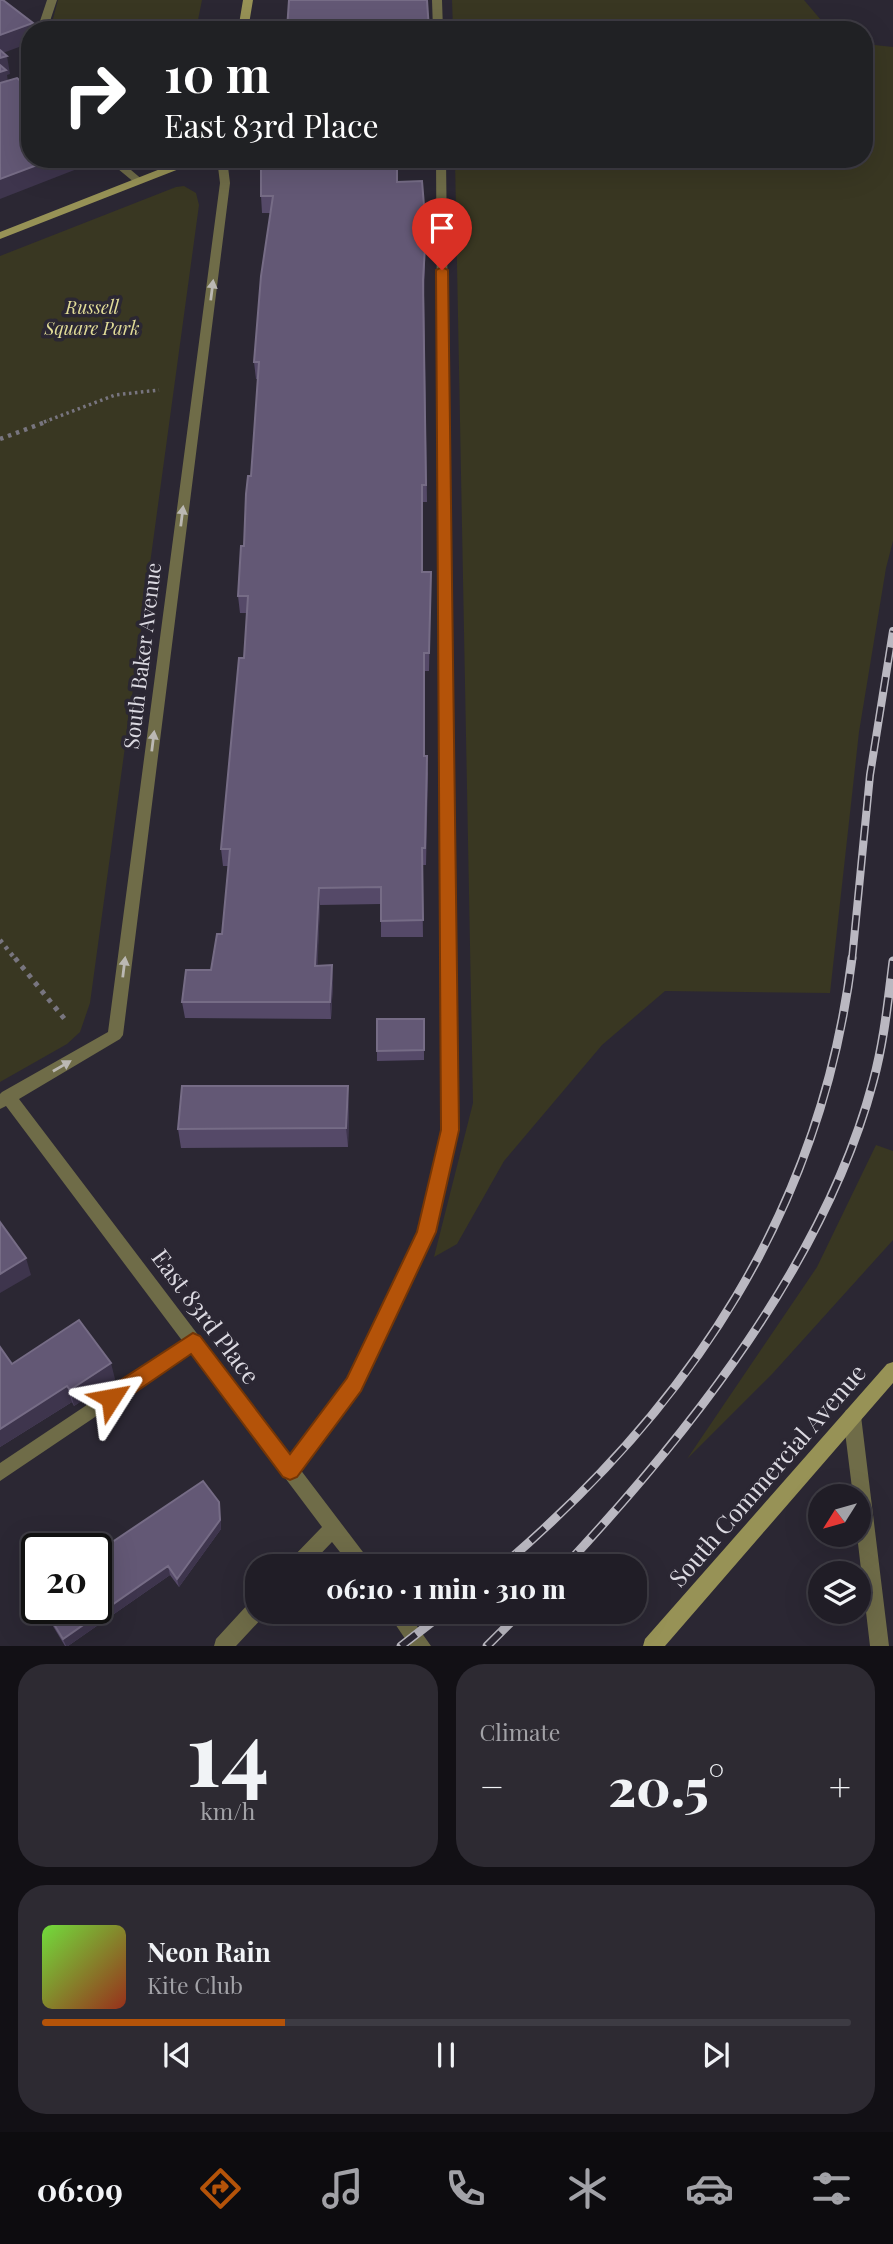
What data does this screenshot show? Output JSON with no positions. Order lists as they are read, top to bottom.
{
  "streets": {
    "street": ["South Baker Avenue", "East 83rd Place", "South Commercial Avenue"]
  },
  "crossings": [
    ["South Baker Avenue", "East 83rd Place"]
  ],
  "one_way": ["South Baker Avenue"],
  "parks": ["Russell Square Park"],
  "north": "bottom left",
  "page": {
    "turn": ["10 m", "East 83rd Place"],
    "limit": "20",
    "trip": "06:10 · 1 min · 310 m",
    "tile": [
      ["14", "km/h"],
      "Climate"
    ],
    "heat": ["−", "20.5°", "+"],
    "song": ["Neon Rain", "Kite Club"],
    "tabs": "06:09"
  }
}
